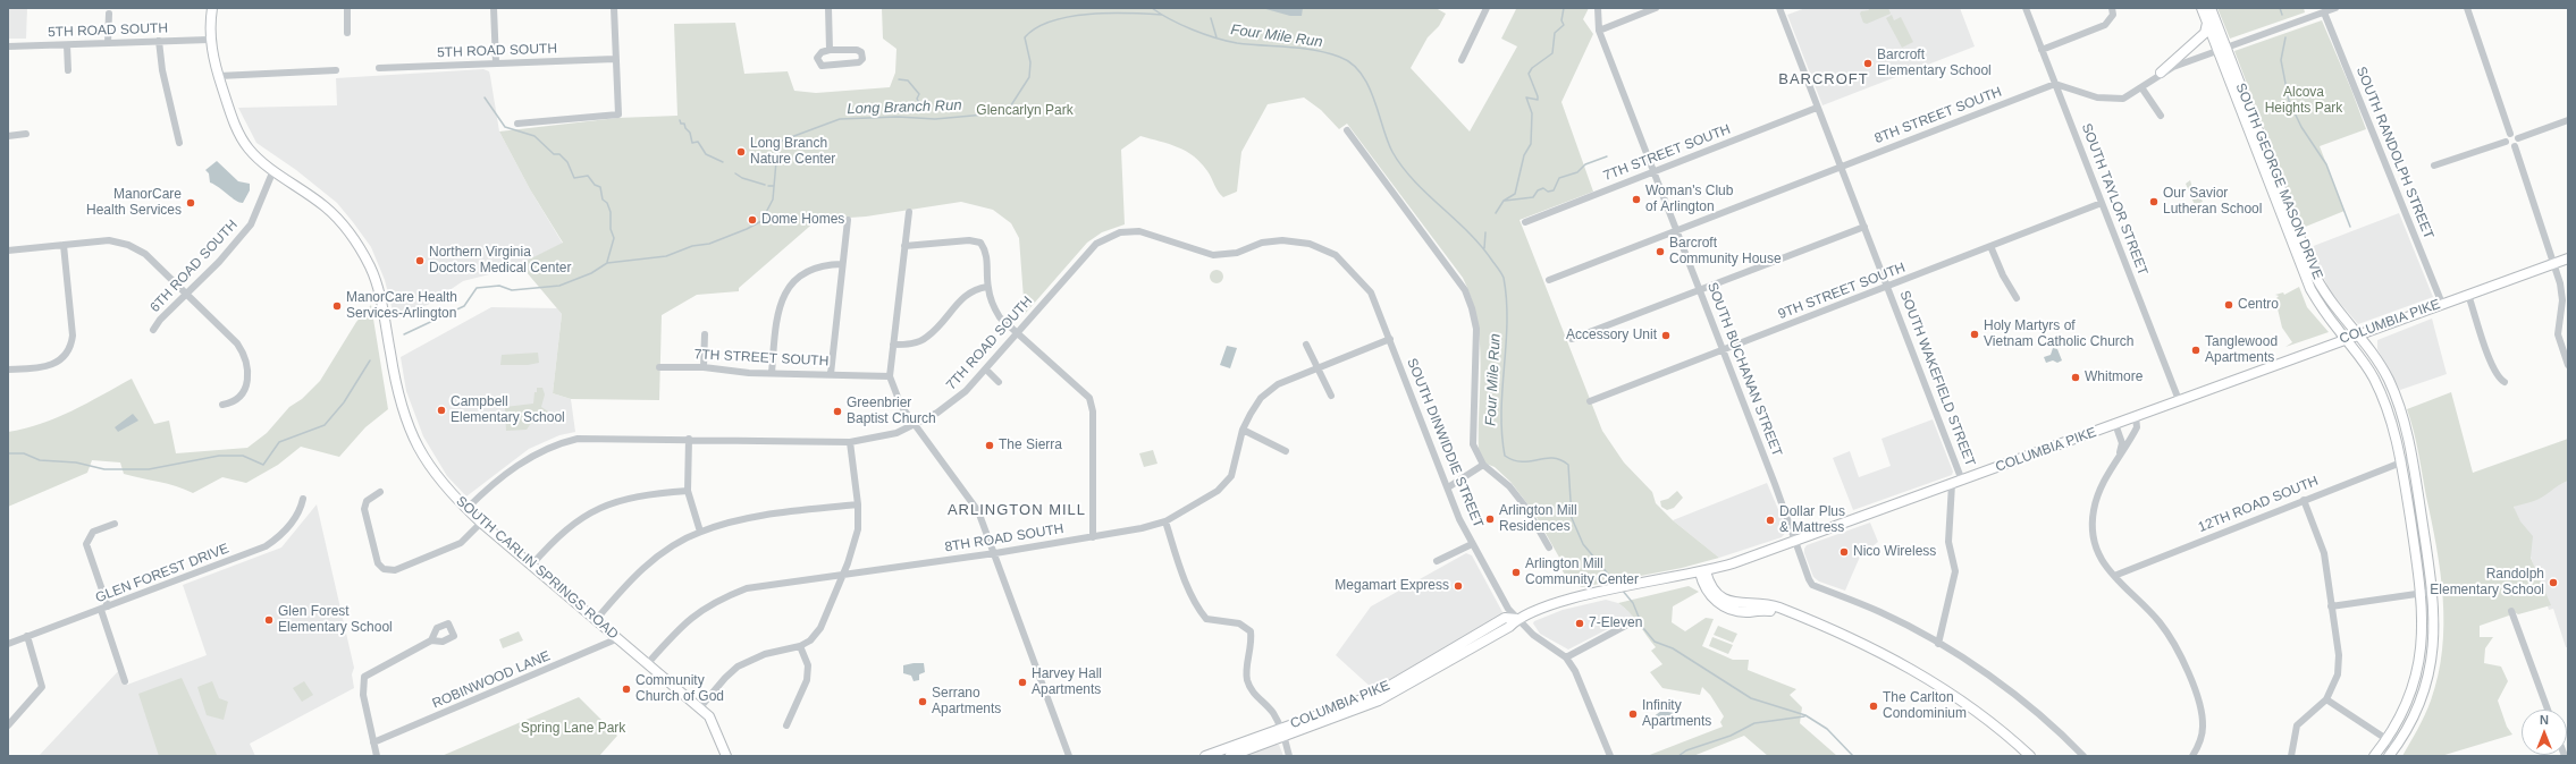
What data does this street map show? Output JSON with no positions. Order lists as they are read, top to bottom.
{
  "streets": {
    "main road": ["SOUTH GEORGE MASON DRIVE", "COLUMBIA PIKE", "SOUTH CARLIN SPRINGS ROAD"],
    "street": [
      "5TH ROAD SOUTH",
      "8TH STREET SOUTH",
      "7TH STREET SOUTH",
      "SOUTH RANDOLPH STREET",
      "SOUTH TAYLOR STREET",
      "6TH ROAD SOUTH",
      "9TH STREET SOUTH",
      "7TH ROAD SOUTH",
      "SOUTH BUCHANAN STREET",
      "SOUTH WAKEFIELD STREET",
      "SOUTH DINWIDDIE STREET",
      "12TH ROAD SOUTH",
      "8TH ROAD SOUTH",
      "GLEN FOREST DRIVE",
      "ROBINWOOD LANE"
    ]
  },
  "crossings": [
    ["5TH ROAD SOUTH", "SOUTH CARLIN SPRINGS ROAD"],
    ["8TH STREET SOUTH", "SOUTH TAYLOR STREET"],
    ["8TH STREET SOUTH", "SOUTH BUCHANAN STREET"],
    ["8TH STREET SOUTH", "SOUTH WAKEFIELD STREET"],
    ["7TH STREET SOUTH", "SOUTH BUCHANAN STREET"],
    ["7TH STREET SOUTH", "SOUTH WAKEFIELD STREET"],
    ["SOUTH RANDOLPH STREET", "COLUMBIA PIKE"],
    ["SOUTH GEORGE MASON DRIVE", "COLUMBIA PIKE"],
    ["SOUTH GEORGE MASON DRIVE", "12TH ROAD SOUTH"],
    ["SOUTH TAYLOR STREET", "9TH STREET SOUTH"],
    ["SOUTH TAYLOR STREET", "COLUMBIA PIKE"],
    ["6TH ROAD SOUTH", "SOUTH CARLIN SPRINGS ROAD"],
    ["9TH STREET SOUTH", "SOUTH BUCHANAN STREET"],
    ["9TH STREET SOUTH", "SOUTH WAKEFIELD STREET"],
    ["COLUMBIA PIKE", "SOUTH BUCHANAN STREET"],
    ["COLUMBIA PIKE", "SOUTH WAKEFIELD STREET"],
    ["COLUMBIA PIKE", "SOUTH DINWIDDIE STREET"],
    ["7TH ROAD SOUTH", "SOUTH DINWIDDIE STREET"],
    ["7TH ROAD SOUTH", "SOUTH CARLIN SPRINGS ROAD"],
    ["SOUTH BUCHANAN STREET", "SOUTH WAKEFIELD STREET"],
    ["SOUTH DINWIDDIE STREET", "8TH ROAD SOUTH"],
    ["8TH ROAD SOUTH", "SOUTH CARLIN SPRINGS ROAD"],
    ["SOUTH CARLIN SPRINGS ROAD", "ROBINWOOD LANE"]
  ],
  "districts": ["BARCROFT", "ARLINGTON MILL"],
  "water": ["Four Mile Run", "Long Branch Run"],
  "parks": ["Alcova Heights Park", "Glencarlyn Park", "Spring Lane Park"],
  "places": [
    "Barcroft Elementary School",
    "Long Branch Nature Center",
    "Woman's Club of Arlington",
    "Our Savior Lutheran School",
    "ManorCare Health Services",
    "Dome Homes",
    "Barcroft Community House",
    "Northern Virginia Doctors Medical Center",
    "Centro",
    "ManorCare Health Services-Arlington",
    "Holy Martyrs of Vietnam Catholic Church",
    "Accessory Unit",
    "Tanglewood Apartments",
    "Whitmore",
    "Campbell Elementary School",
    "Greenbrier Baptist Church",
    "The Sierra",
    "Arlington Mill Residences",
    "Dollar Plus & Mattress",
    "Nico Wireless",
    "Arlington Mill Community Center",
    "Randolph Elementary School",
    "Megamart Express",
    "Glen Forest Elementary School",
    "7-Eleven",
    "Harvey Hall Apartments",
    "Community Church of God",
    "Serrano Apartments",
    "The Carlton Condominium",
    "Infinity Apartments"
  ],
  "north": "top"
}
